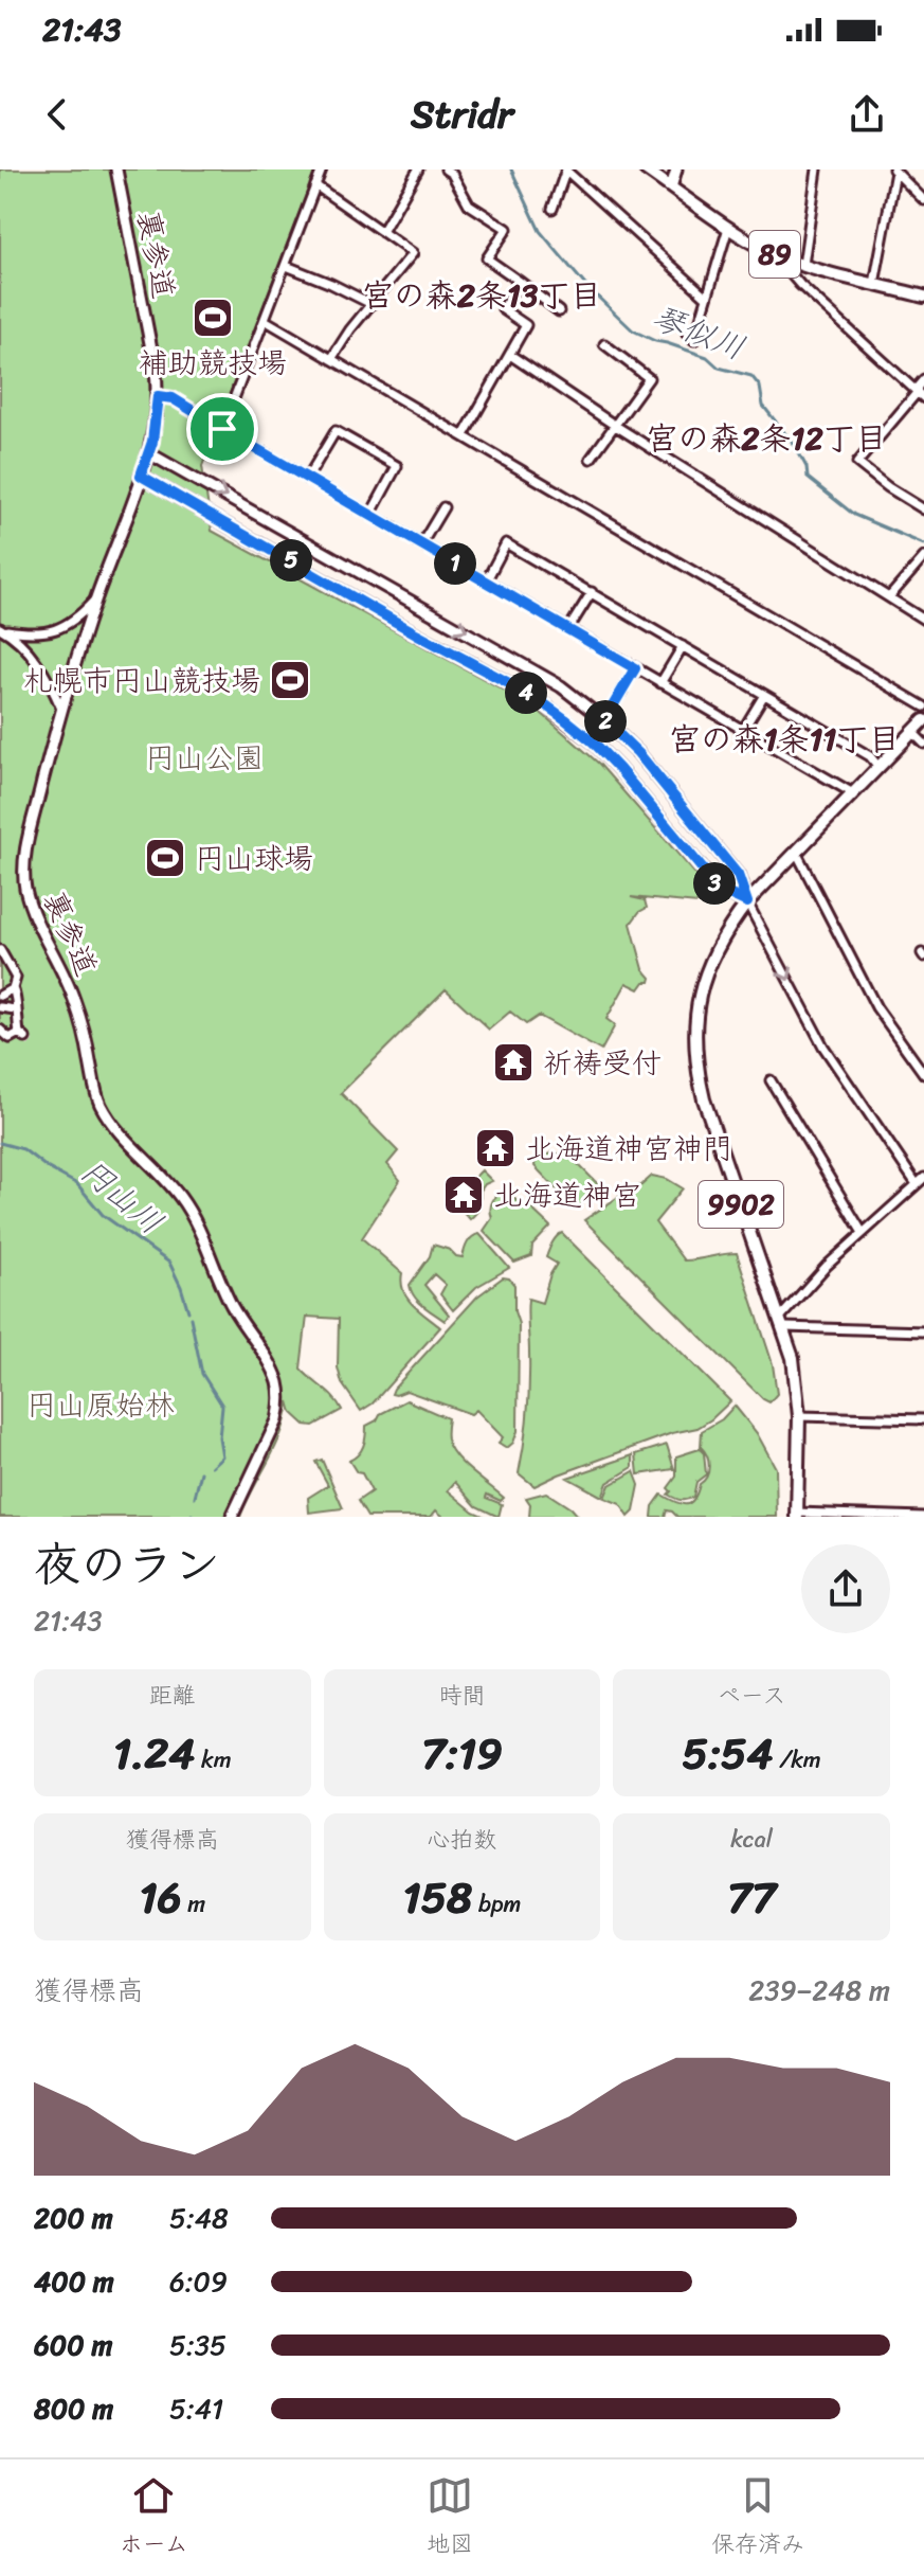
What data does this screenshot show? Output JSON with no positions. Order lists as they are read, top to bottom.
{
  "streets": {
    "main road": ["89", "9902"],
    "street": ["裏参道"]
  },
  "districts": ["宮の森2条13丁目", "宮の森2条12丁目", "宮の森1条11丁目"],
  "water": ["琴似川", "円山川"],
  "parks": ["円山公園", "円山原始林"],
  "places": {
    "sports": ["補助競技場", "札幌市円山競技場", "円山球場"],
    "temple": ["祈祷受付", "北海道神宮神門", "北海道神宮"]
  },
  "page": {
    "status": "21:43",
    "header": "Stridr",
    "pins": [
      "5",
      "1",
      "4",
      "2",
      "3"
    ],
    "heading": ["夜のラン", "21:43"],
    "stats": [
      ["距離", "1.24 km"],
      ["時間", "7:19"],
      ["ペース", "5:54 /km"],
      ["獲得標高", "16 m"],
      ["心拍数", "158 bpm"],
      ["kcal", "77"]
    ],
    "chart": ["獲得標高", "239–248 m"],
    "list": [
      {
        "name": "200 m",
        "note": "5:48"
      },
      {
        "name": "400 m",
        "note": "6:09"
      },
      {
        "name": "600 m",
        "note": "5:35"
      },
      {
        "name": "800 m",
        "note": "5:41"
      }
    ],
    "tabs": ["ホーム", "地図", "保存済み"]
  }
}
